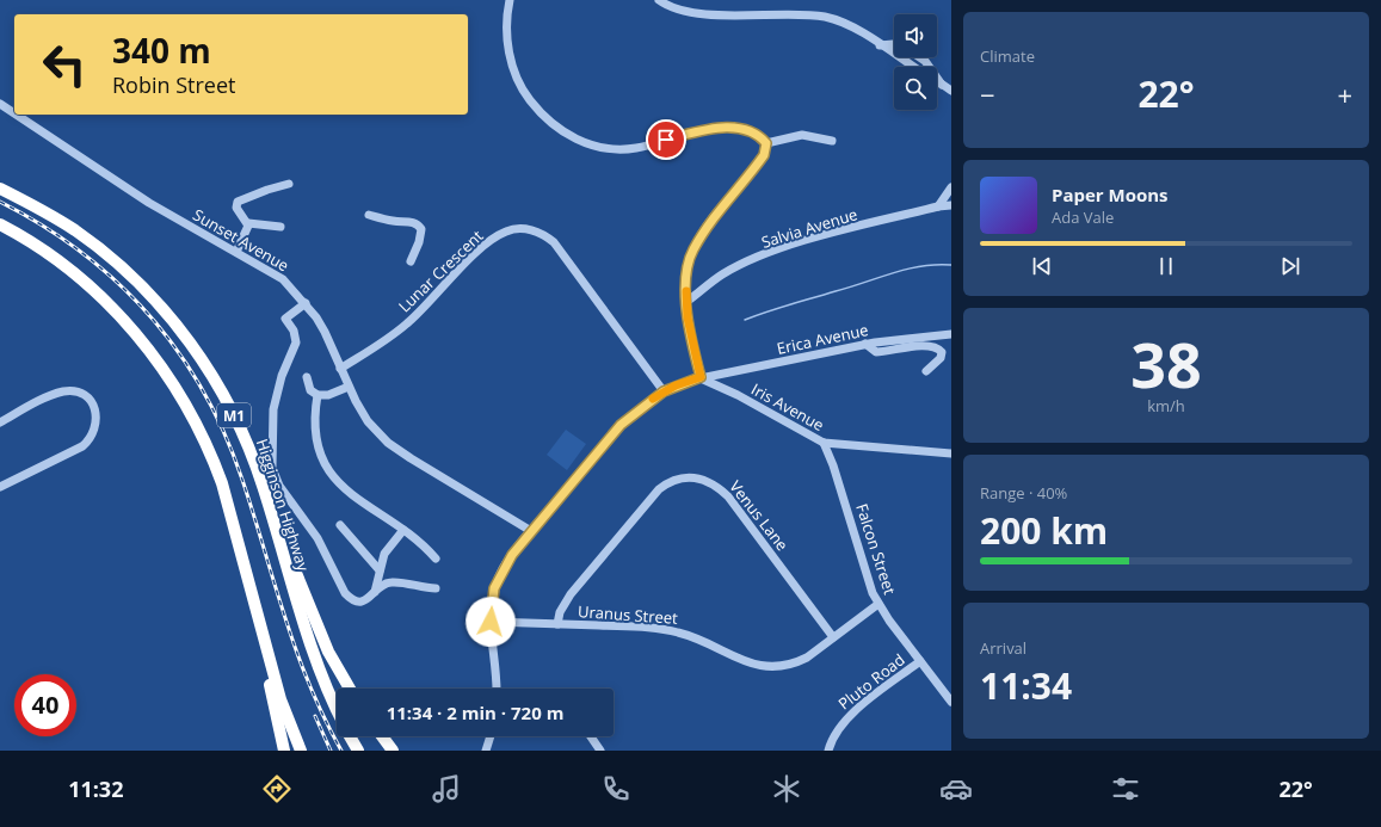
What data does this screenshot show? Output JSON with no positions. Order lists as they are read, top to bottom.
{
  "streets": {
    "highway": ["M1", "Higginson Highway"],
    "street": [
      "Salvia Avenue",
      "Sunset Avenue",
      "Lunar Crescent",
      "Erica Avenue",
      "Iris Avenue",
      "Venus Lane",
      "Falcon Street",
      "Uranus Street",
      "Pluto Road"
    ]
  },
  "crossings": [
    ["Sunset Avenue", "Lunar Crescent"],
    ["Sunset Avenue", "Erica Avenue"],
    ["Lunar Crescent", "Erica Avenue"],
    ["Erica Avenue", "Iris Avenue"],
    ["Erica Avenue", "Uranus Street"],
    ["Iris Avenue", "Falcon Street"],
    ["Venus Lane", "Uranus Street"],
    ["Falcon Street", "Uranus Street"],
    ["Falcon Street", "Pluto Road"]
  ],
  "page": {
    "tile": [
      "Climate",
      ["38", "km/h"],
      ["Range · 40%", "200 km"],
      ["Arrival", "11:34"]
    ],
    "turn": ["340 m", "Robin Street"],
    "heat": ["−", "22°", "+"],
    "song": ["Paper Moons", "Ada Vale"],
    "limit": "40",
    "trip": "11:34 · 2 min · 720 m",
    "tabs": ["11:32", "22°"]
  }
}
